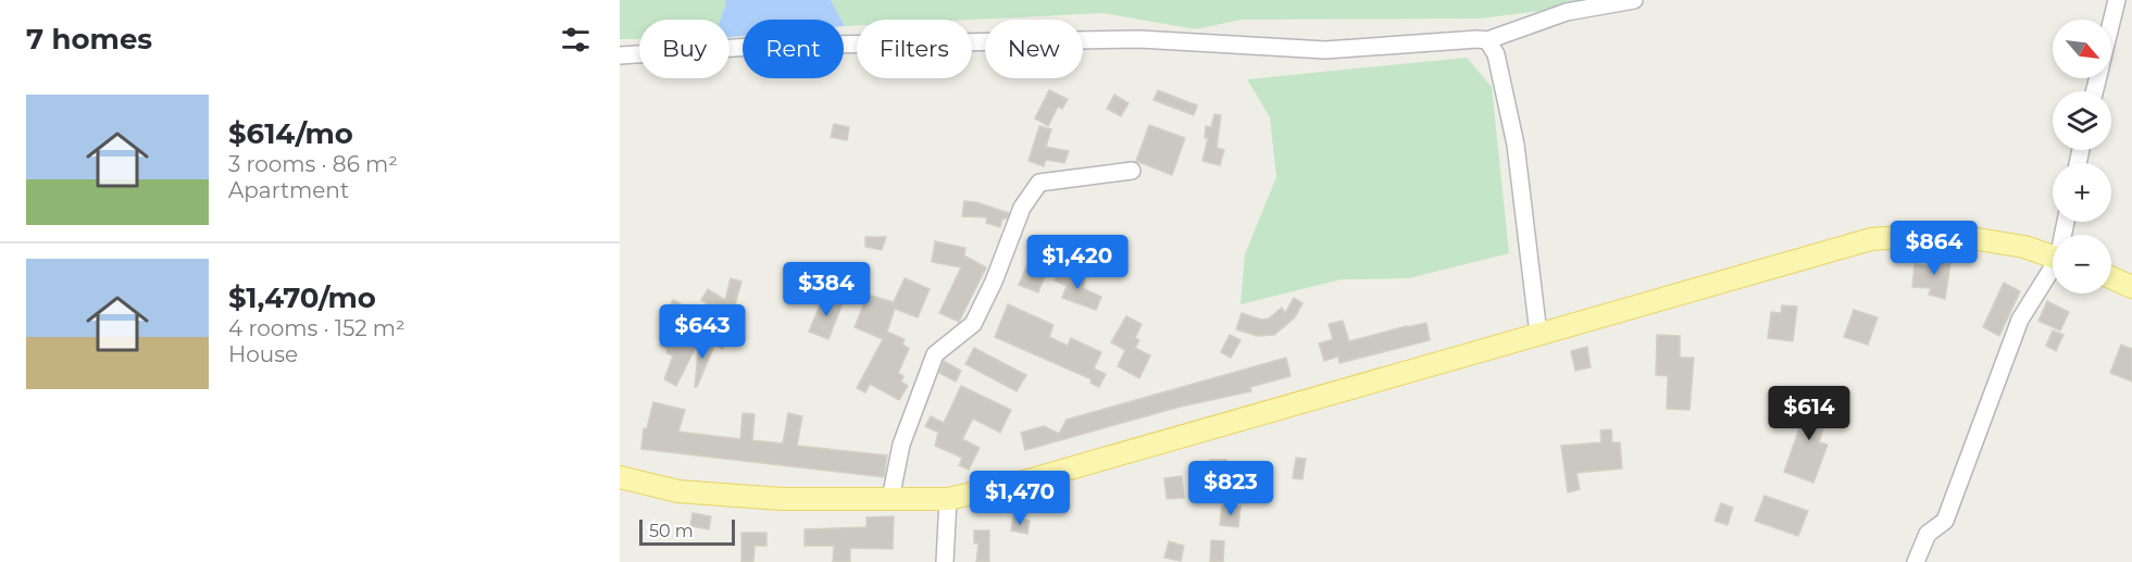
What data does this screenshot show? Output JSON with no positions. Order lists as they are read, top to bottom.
{
  "scale_bar": "50 m",
  "north": "bottom right",
  "page": {
    "heading": "7 homes",
    "map_buttons": ["+", "−"],
    "chip": [
      "Buy",
      "Rent",
      "Filters",
      "New"
    ],
    "list": [
      {
        "name": "$614/mo",
        "note": "3 rooms · 86 m² · Apartment"
      },
      {
        "name": "$1,470/mo",
        "note": "4 rooms · 152 m² · House"
      }
    ],
    "price": [
      "$864",
      "$1,420",
      "$384",
      "$643",
      "$614",
      "$823",
      "$1,470"
    ],
    "scale": "50 m"
  }
}
